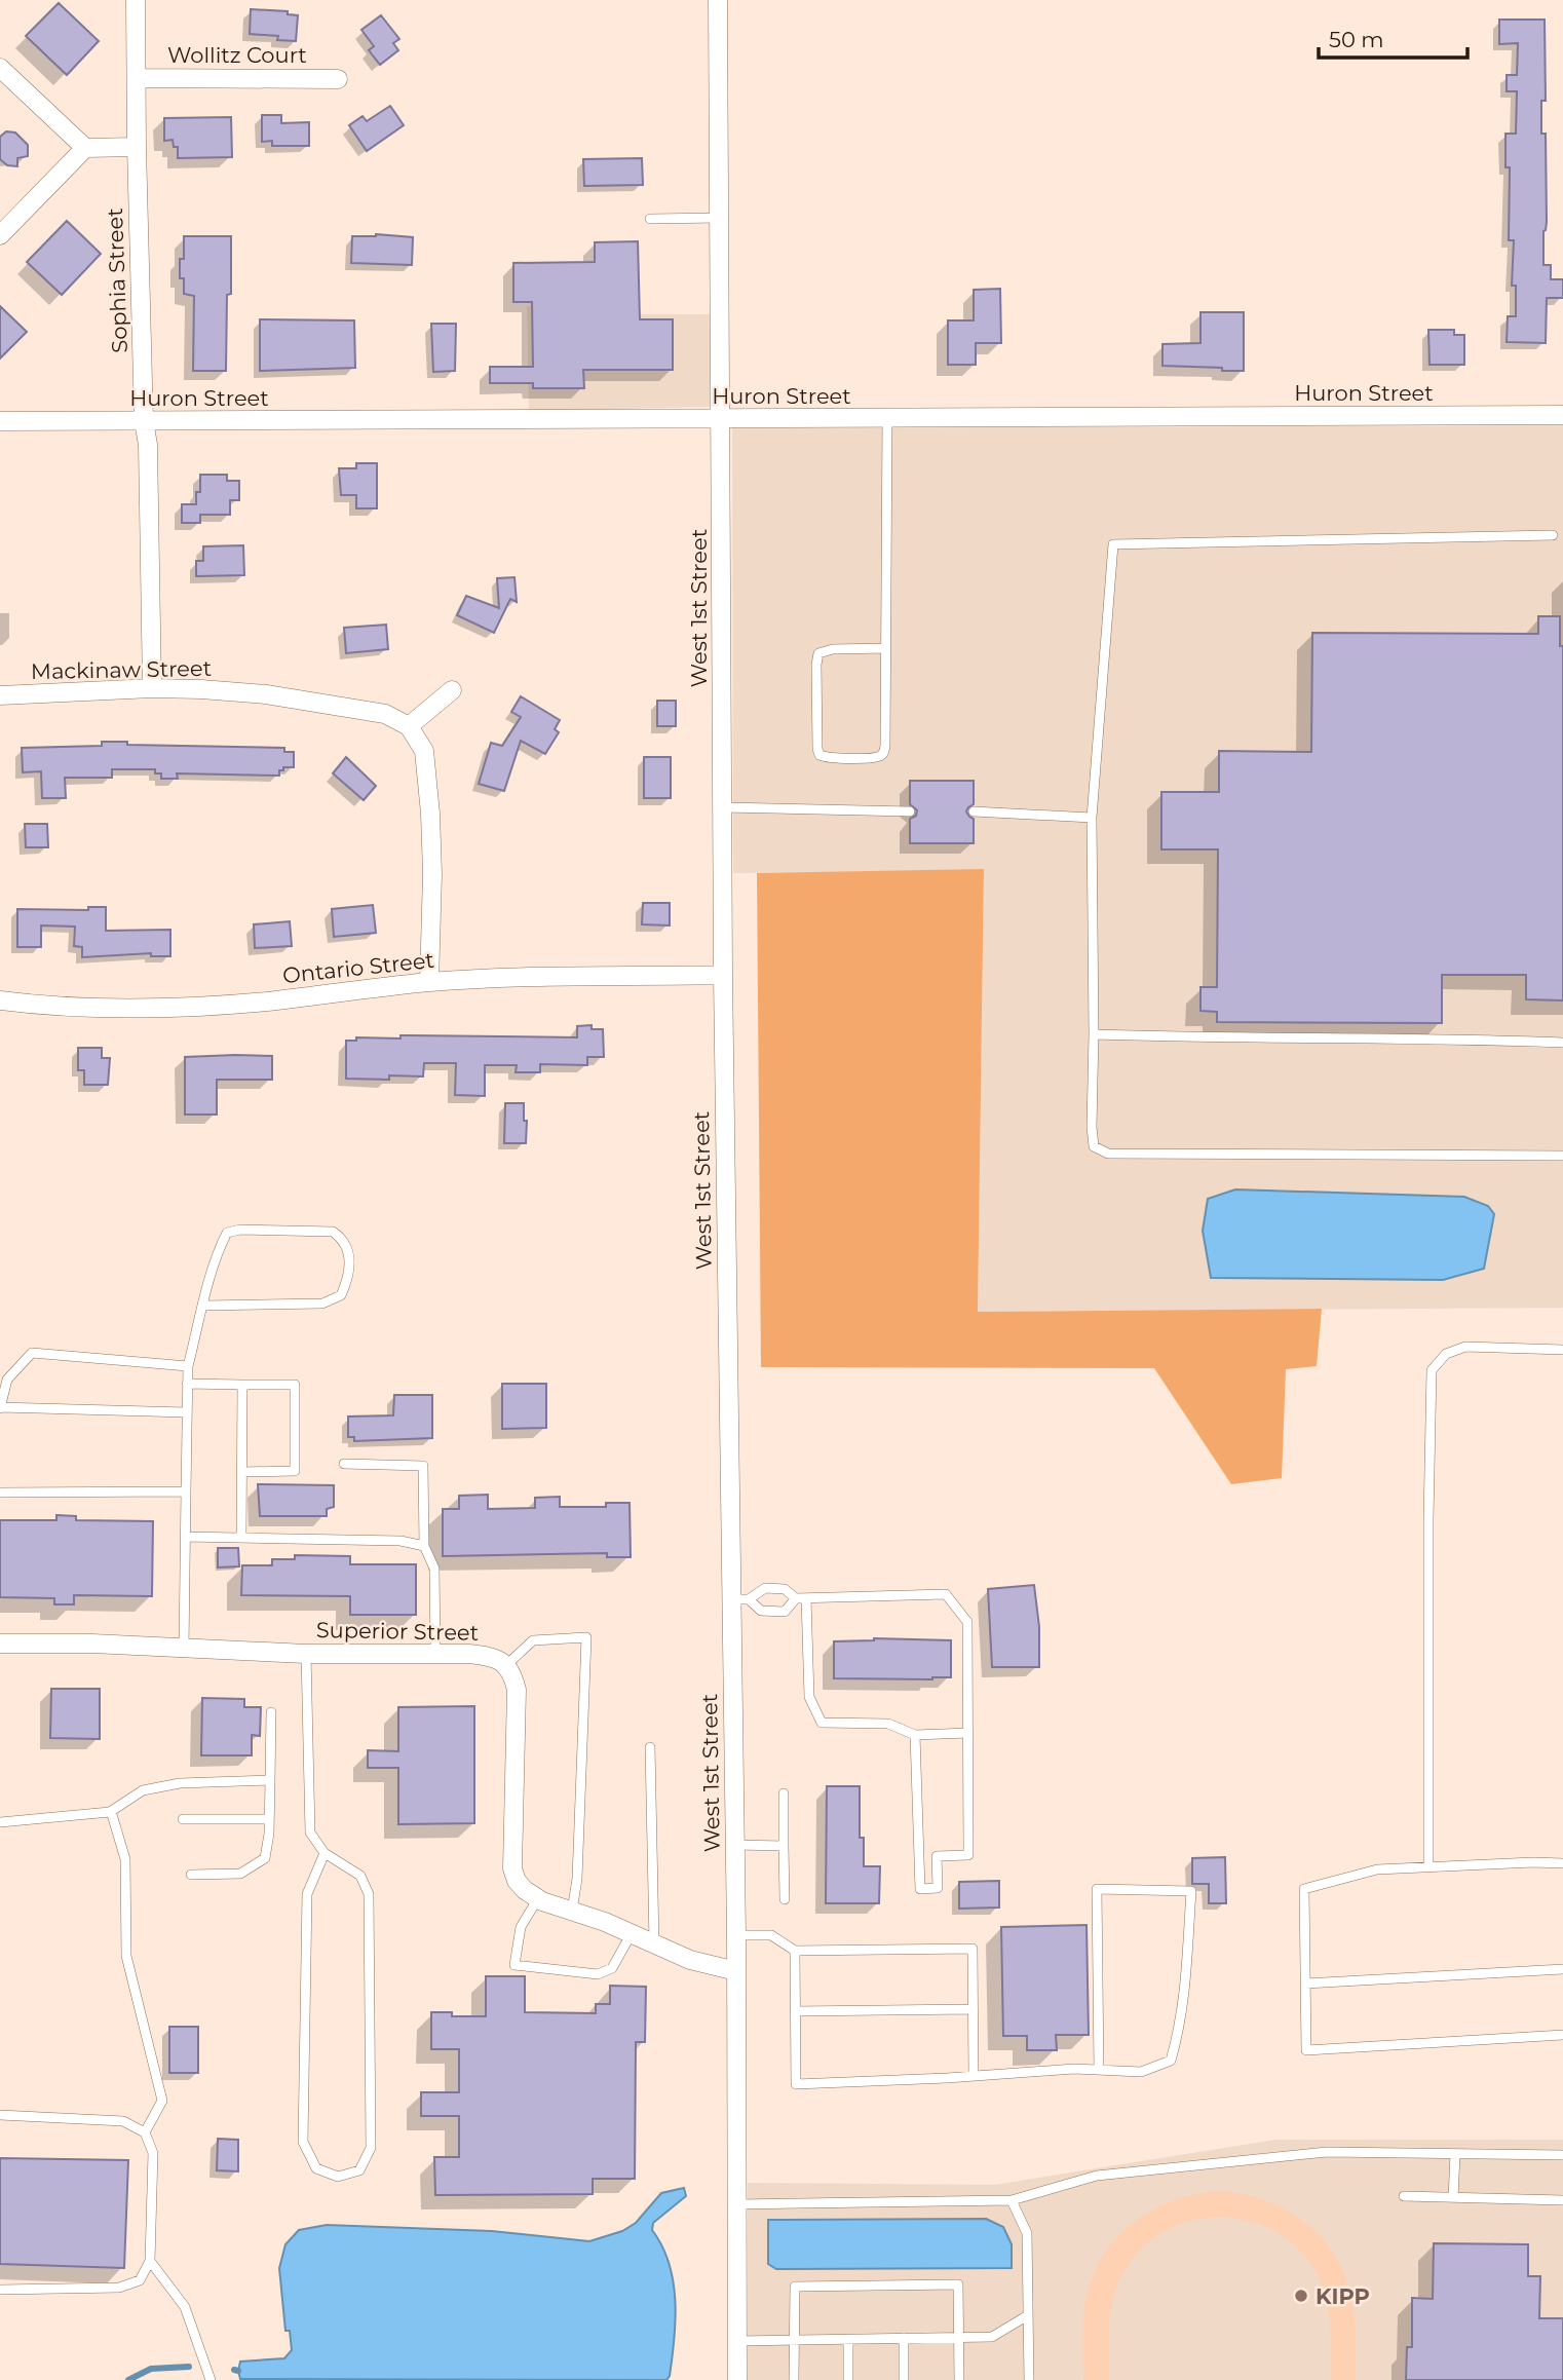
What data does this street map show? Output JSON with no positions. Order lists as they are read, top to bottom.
{
  "streets": {
    "street": [
      "Wollitz Court",
      "Sophia Street",
      "Huron Street",
      "West 1st Street",
      "Mackinaw Street",
      "Ontario Street",
      "Superior Street"
    ]
  },
  "crossings": [
    ["Wollitz Court", "Sophia Street"],
    ["Sophia Street", "Huron Street"],
    ["Sophia Street", "Mackinaw Street"],
    ["Huron Street", "West 1st Street"],
    ["West 1st Street", "Ontario Street"]
  ],
  "places": ["KIPP"],
  "scale_bar": "50 m"
}
